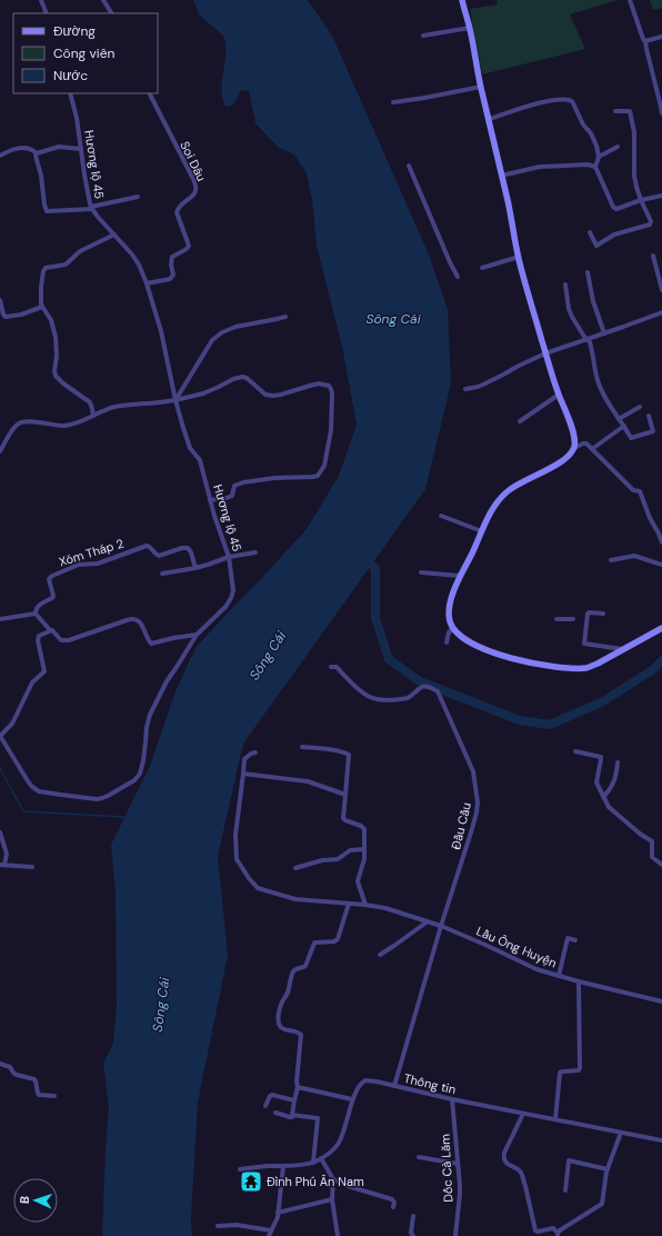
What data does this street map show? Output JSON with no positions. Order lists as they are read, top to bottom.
{
  "streets": {
    "street": [
      "Soi Dâu",
      "Hương lộ 45",
      "Xóm Tháp 2",
      "Đầu Cầu",
      "Lầu Ông Huyện",
      "Thông tin",
      "Dốc Cà Lăm"
    ]
  },
  "crossings": [
    ["Soi Dâu", "Hương lộ 45"],
    ["Đầu Cầu", "Lầu Ông Huyện"],
    ["Đầu Cầu", "Thông tin"],
    ["Thông tin", "Dốc Cà Lăm"]
  ],
  "water": ["Sông Cái"],
  "places": {
    "temple": ["Đình Phú Ân Nam"]
  },
  "legend": ["Đường", "Công viên", "Nước"],
  "north": "left"
}
